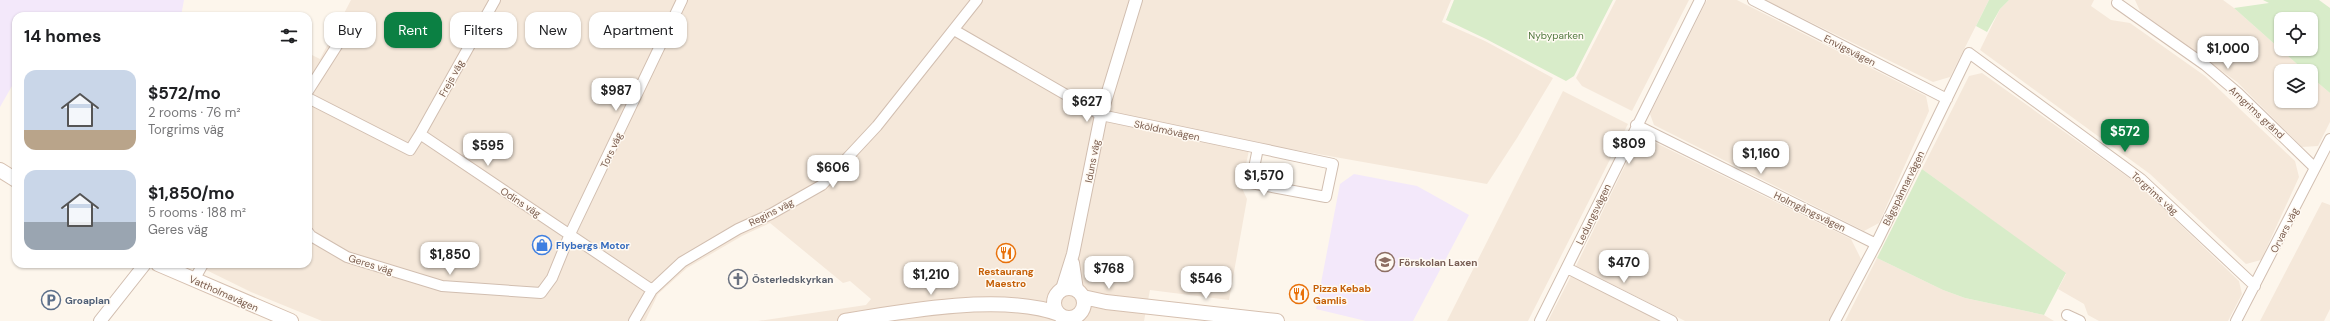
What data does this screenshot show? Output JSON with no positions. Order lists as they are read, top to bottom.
{
  "streets": {
    "main road": ["Vattholmavägen"],
    "street": [
      "Envigsvägen",
      "Frejs väg",
      "Arngrims gränd",
      "Sköldmövägen",
      "Tors väg",
      "Iduns väg",
      "Bågspännarvägen",
      "Torgrims väg",
      "Odins väg",
      "Holmgångsvägen",
      "Regins väg",
      "Ledungsvägen",
      "Orvars väg",
      "Geres väg"
    ]
  },
  "crossings": [
    ["Envigsvägen", "Bågspännarvägen"],
    ["Frejs väg", "Odins väg"],
    ["Arngrims gränd", "Orvars väg"],
    ["Sköldmövägen", "Iduns väg"],
    ["Sköldmövägen", "Regins väg"],
    ["Tors väg", "Odins väg"],
    ["Tors väg", "Geres väg"],
    ["Bågspännarvägen", "Torgrims väg"],
    ["Bågspännarvägen", "Holmgångsvägen"],
    ["Torgrims väg", "Orvars väg"],
    ["Odins väg", "Regins väg"],
    ["Odins väg", "Geres väg"],
    ["Holmgångsvägen", "Ledungsvägen"]
  ],
  "parks": ["Nybyparken"],
  "places": {
    "shop": ["Flybergs Motor"],
    "restaurant": ["Restaurang Maestro", "Pizza Kebab Gamlis"],
    "school or university": ["Förskolan Laxen"],
    "church": ["Österledskyrkan"],
    "parking": ["Groaplan"]
  },
  "page": {
    "chip": [
      "Buy",
      "Rent",
      "Filters",
      "New",
      "Apartment"
    ],
    "heading": "14 homes",
    "price": [
      "$1,000",
      "$987",
      "$627",
      "$572",
      "$809",
      "$595",
      "$1,160",
      "$606",
      "$1,570",
      "$1,850",
      "$470",
      "$768",
      "$1,210",
      "$546"
    ],
    "list": [
      {
        "name": "$572/mo",
        "note": "2 rooms · 76 m² · Torgrims väg"
      },
      {
        "name": "$1,850/mo",
        "note": "5 rooms · 188 m² · Geres väg"
      }
    ]
  }
}
